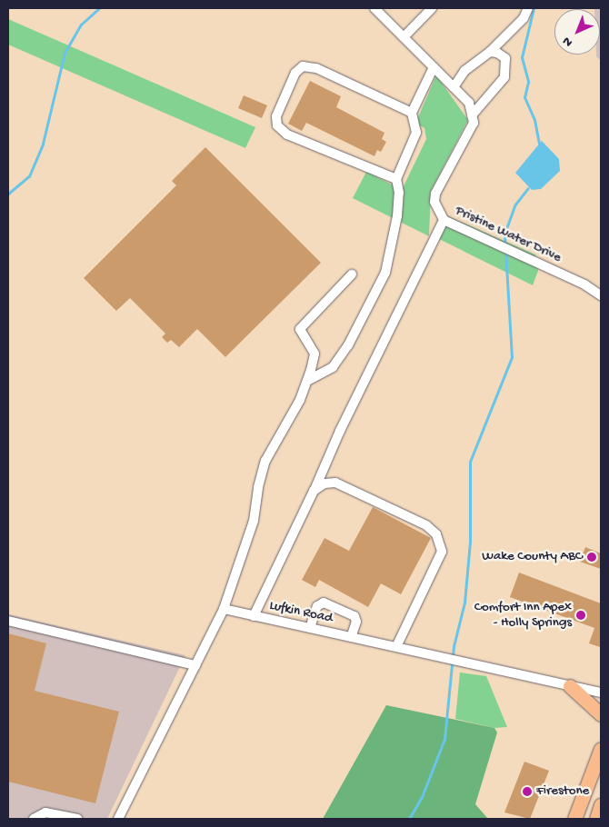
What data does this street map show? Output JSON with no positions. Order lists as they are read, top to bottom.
{
  "streets": {
    "street": ["Pristine Water Drive", "Lufkin Road"]
  },
  "places": ["Wake County ABC", "Comfort Inn Apex - Holly Springs", "Firestone"],
  "north": "bottom left"
}
